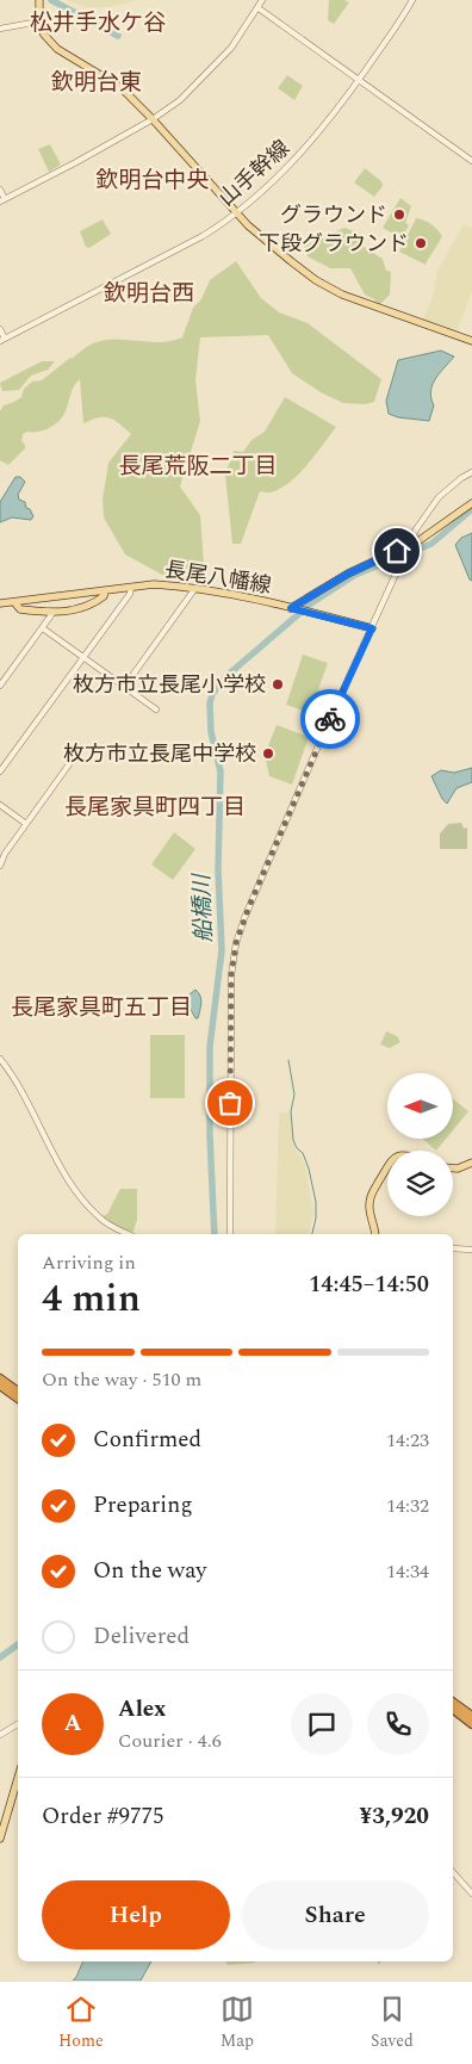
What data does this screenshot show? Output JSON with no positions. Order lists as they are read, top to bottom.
{
  "streets": {
    "main road": ["長尾八幡線"],
    "street": ["山手幹線"]
  },
  "districts": [
    "松井手水ケ谷",
    "欽明台東",
    "欽明台中央",
    "欽明台西",
    "長尾荒阪二丁目",
    "長尾家具町四丁目",
    "長尾家具町五丁目"
  ],
  "water": ["船橋川"],
  "places": [
    "グラウンド",
    "下段グラウンド",
    "枚方市立長尾小学校",
    "枚方市立長尾中学校"
  ],
  "north": "left",
  "page": {
    "heading": ["4 min", "Arriving in", "14:45–14:50"],
    "panel": [
      "Alex",
      "Courier · 4.6",
      "Order #9775",
      "¥3,920"
    ],
    "bar": "On the way · 510 m",
    "list": [
      ["Confirmed", "14:23"],
      ["Preparing", "14:32"],
      ["On the way", "14:34"],
      "Delivered"
    ],
    "round": "A",
    "buttons": ["Help", "Share"],
    "tabs": ["Home", "Map", "Saved"]
  }
}
